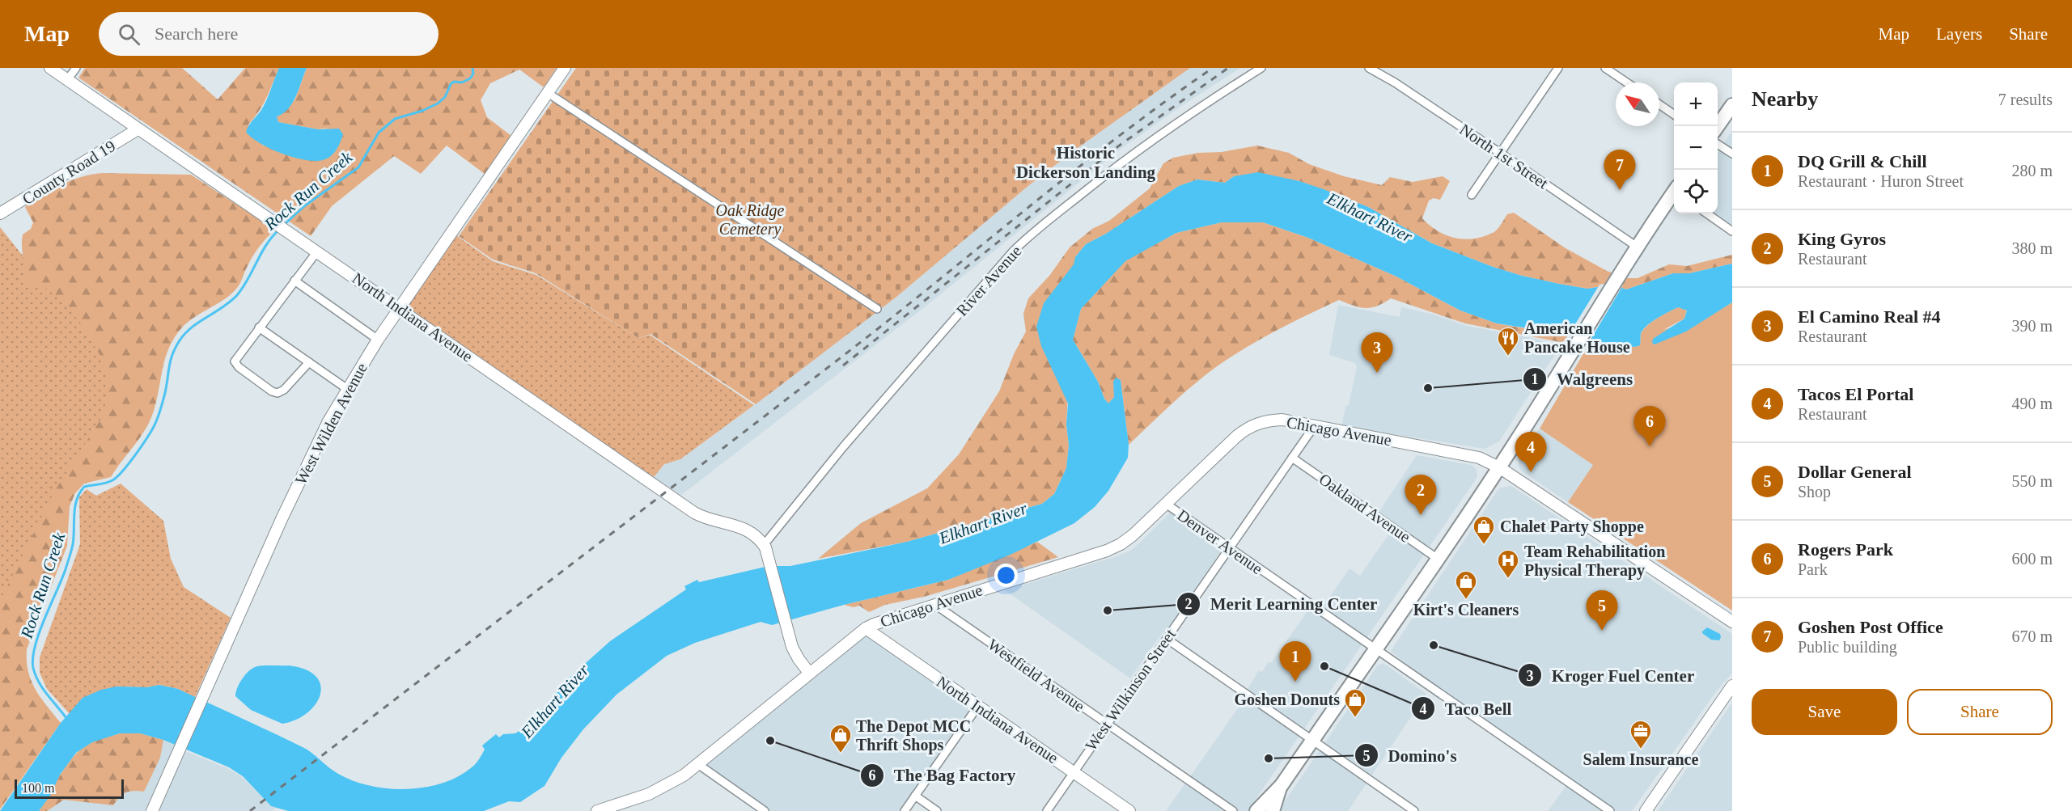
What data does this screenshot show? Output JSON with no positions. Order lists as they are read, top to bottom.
{
  "streets": {
    "street": [
      "North 1st Street",
      "County Road 19",
      "River Avenue",
      "North Indiana Avenue",
      "West Wilden Avenue",
      "Chicago Avenue",
      "Oakland Avenue",
      "Denver Avenue",
      "Westfield Avenue",
      "West Wilkinson Street"
    ]
  },
  "crossings": [
    ["County Road 19", "North Indiana Avenue"],
    ["River Avenue", "North Indiana Avenue"],
    ["North Indiana Avenue", "West Wilden Avenue"],
    ["North Indiana Avenue", "Chicago Avenue"],
    ["North Indiana Avenue", "West Wilkinson Street"],
    ["Chicago Avenue", "Denver Avenue"],
    ["Chicago Avenue", "Westfield Avenue"],
    ["Chicago Avenue", "West Wilkinson Street"],
    ["Oakland Avenue", "West Wilkinson Street"],
    ["Denver Avenue", "West Wilkinson Street"],
    ["Westfield Avenue", "West Wilkinson Street"]
  ],
  "districts": ["Historic Dickerson Landing"],
  "water": ["Rock Run Creek", "Elkhart River"],
  "parks": ["Oak Ridge Cemetery"],
  "places": {
    "restaurant": ["American Pancake House"],
    "other": [
      "Walgreens",
      "Merit Learning Center",
      "Kroger Fuel Center",
      "Taco Bell",
      "The Bag Factory",
      "Domino's"
    ],
    "shop": [
      "Chalet Party Shoppe",
      "Kirt's Cleaners",
      "Goshen Donuts",
      "The Depot MCC Thrift Shops"
    ],
    "hospital": ["Team Rehabilitation Physical Therapy"],
    "office": ["Salem Insurance"]
  },
  "scale_bar": "100 m",
  "north": "top left",
  "page": {
    "header": "Map",
    "search": "Search here",
    "nav": ["Map", "Layers", "Share"],
    "heading": ["Nearby", "7 results"],
    "map_buttons": ["+", "−"],
    "list": [
      {
        "mark": "1",
        "name": "DQ Grill & Chill",
        "note": "Restaurant · Huron Street",
        "value": "280 m"
      },
      {
        "mark": "2",
        "name": "King Gyros",
        "note": "Restaurant",
        "value": "380 m"
      },
      {
        "mark": "3",
        "name": "El Camino Real #4",
        "note": "Restaurant",
        "value": "390 m"
      },
      {
        "mark": "4",
        "name": "Tacos El Portal",
        "note": "Restaurant",
        "value": "490 m"
      },
      {
        "mark": "5",
        "name": "Dollar General",
        "note": "Shop",
        "value": "550 m"
      },
      {
        "mark": "6",
        "name": "Rogers Park",
        "note": "Park",
        "value": "600 m"
      },
      {
        "mark": "7",
        "name": "Goshen Post Office",
        "note": "Public building",
        "value": "670 m"
      }
    ],
    "pins": [
      "7",
      "3",
      "6",
      "4",
      "2",
      "5",
      "1"
    ],
    "buttons": ["Save", "Share"],
    "scale": "100 m"
  }
}
